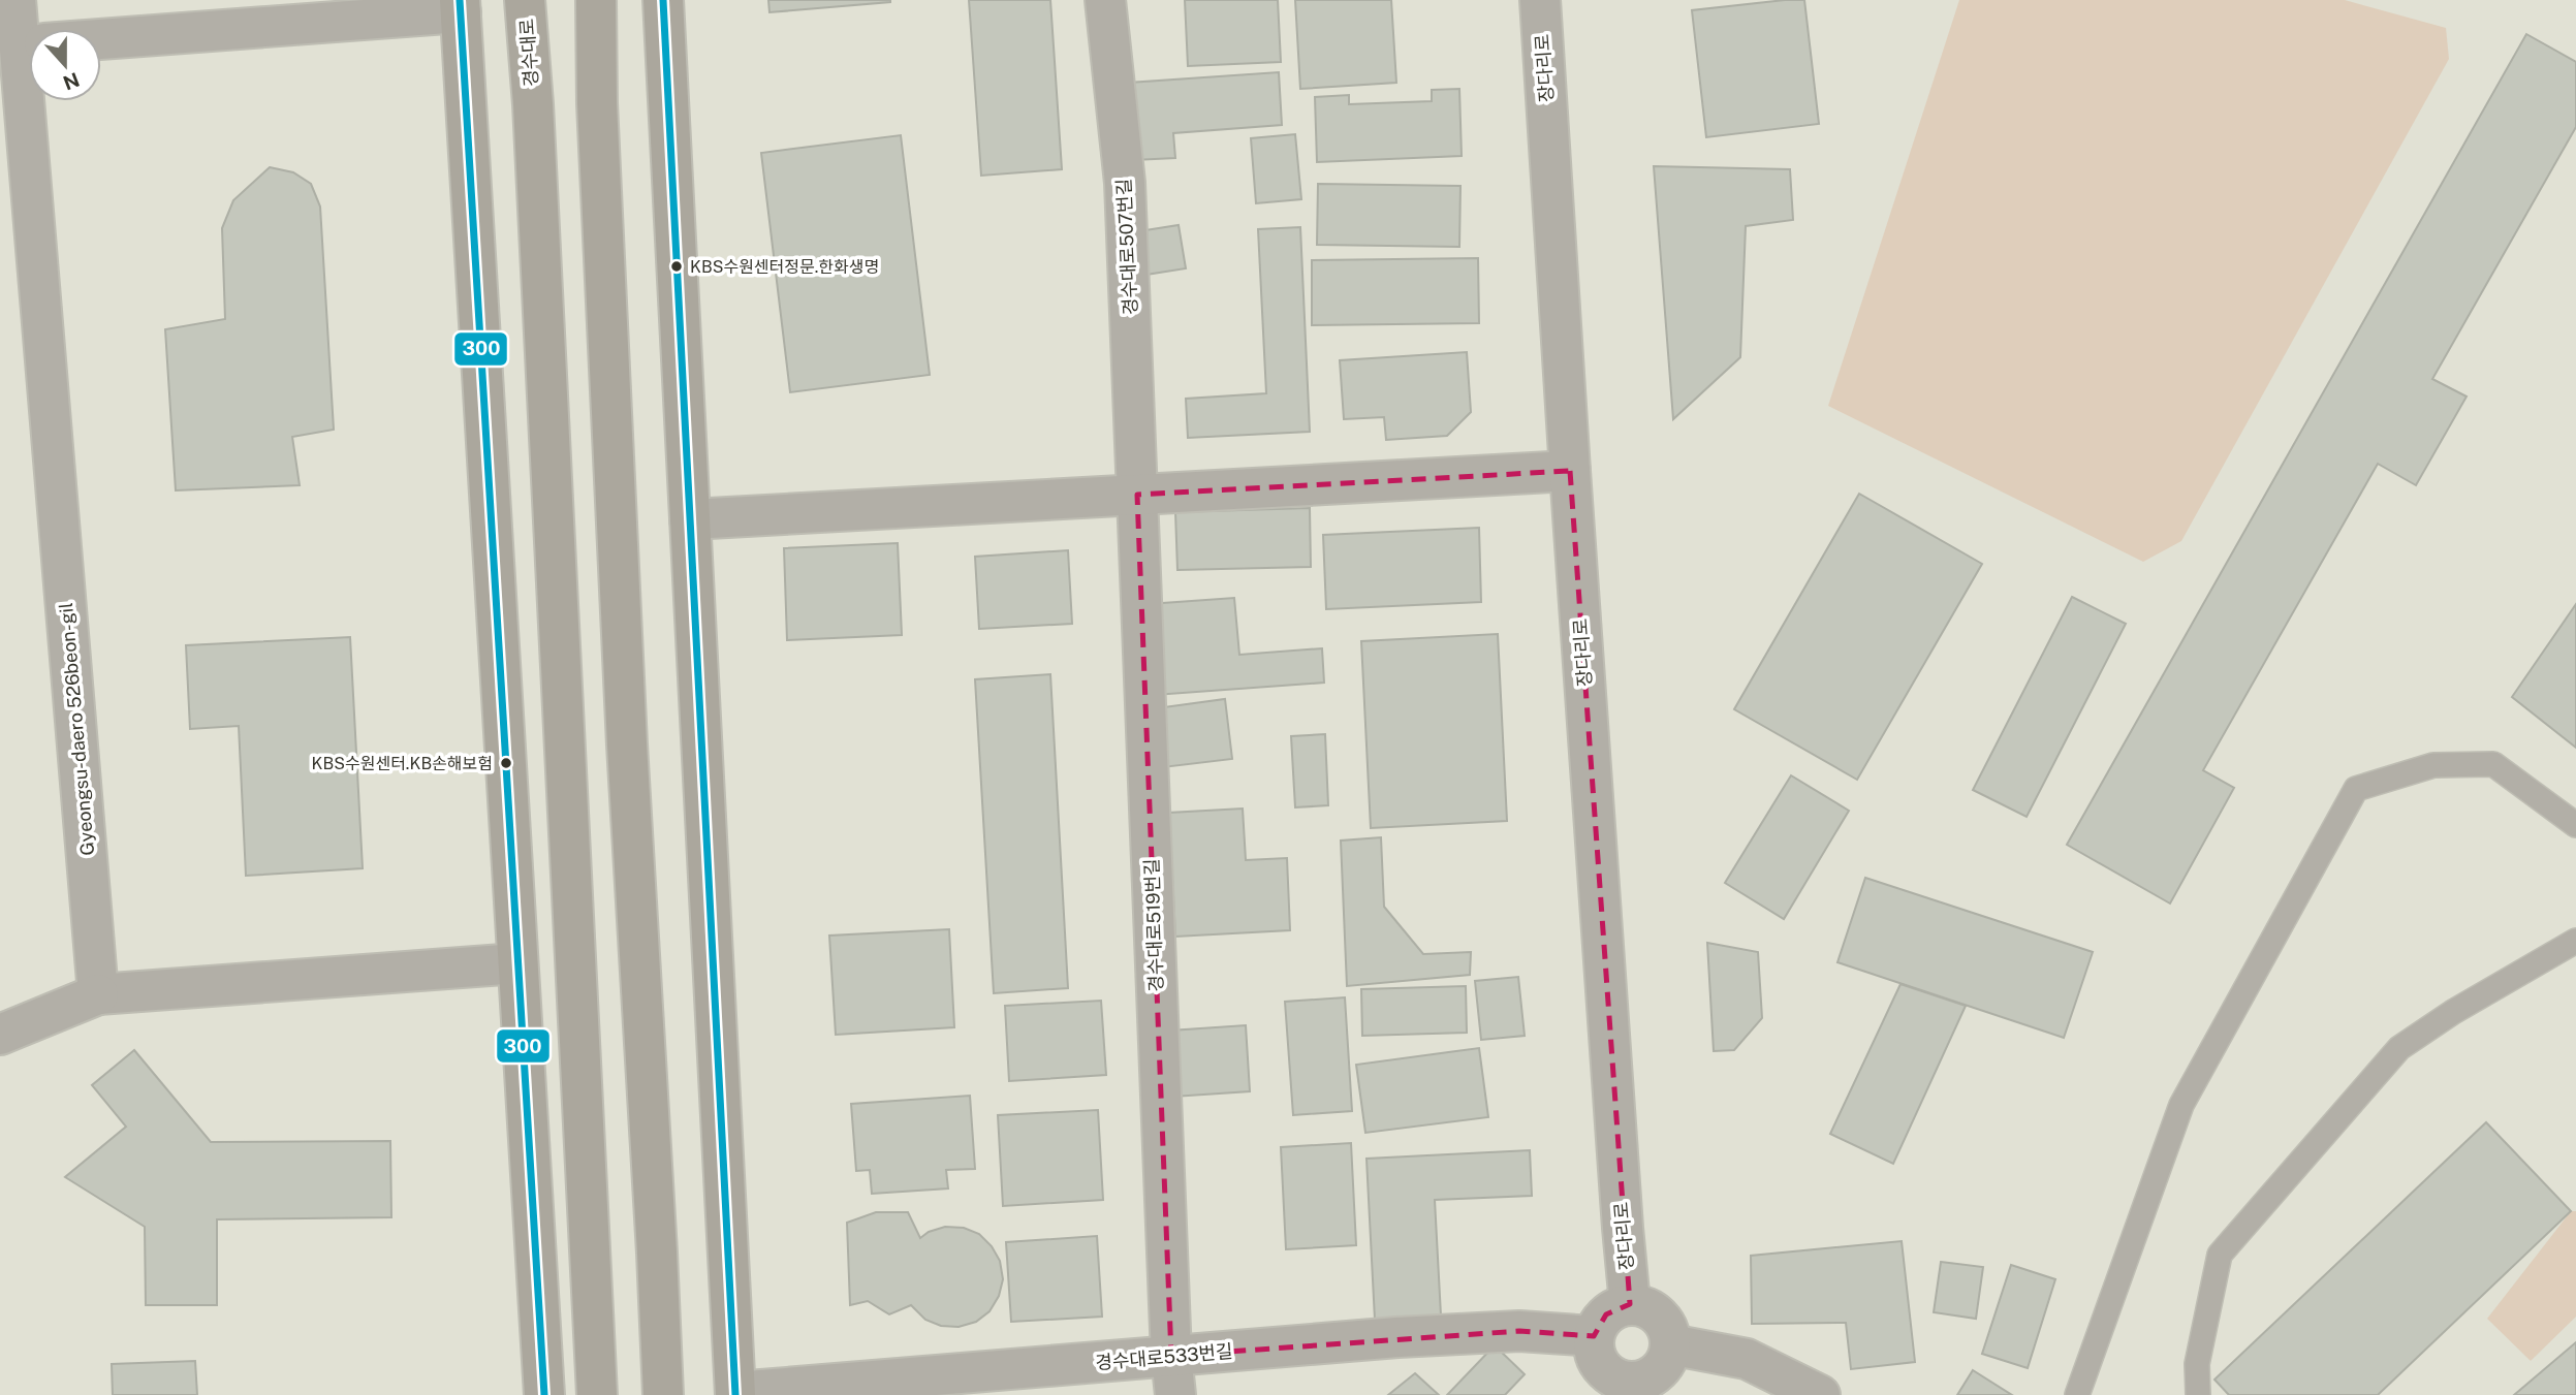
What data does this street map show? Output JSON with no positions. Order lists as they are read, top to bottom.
{
  "streets": {
    "main road": ["경수대로"],
    "street": [
      "장다리로",
      "경수대로507번길",
      "Gyeongsu-daero 526beon-gil",
      "경수대로519번길",
      "경수대로533번길"
    ]
  },
  "crossings": [
    ["장다리로", "경수대로533번길"],
    ["경수대로507번길", "경수대로519번길"],
    ["경수대로519번길", "경수대로533번길"]
  ],
  "places": ["KBS수원센터정문.한화생명", "KBS수원센터.KB손해보험"],
  "lines": ["transit line 300"],
  "north": "bottom"
}
